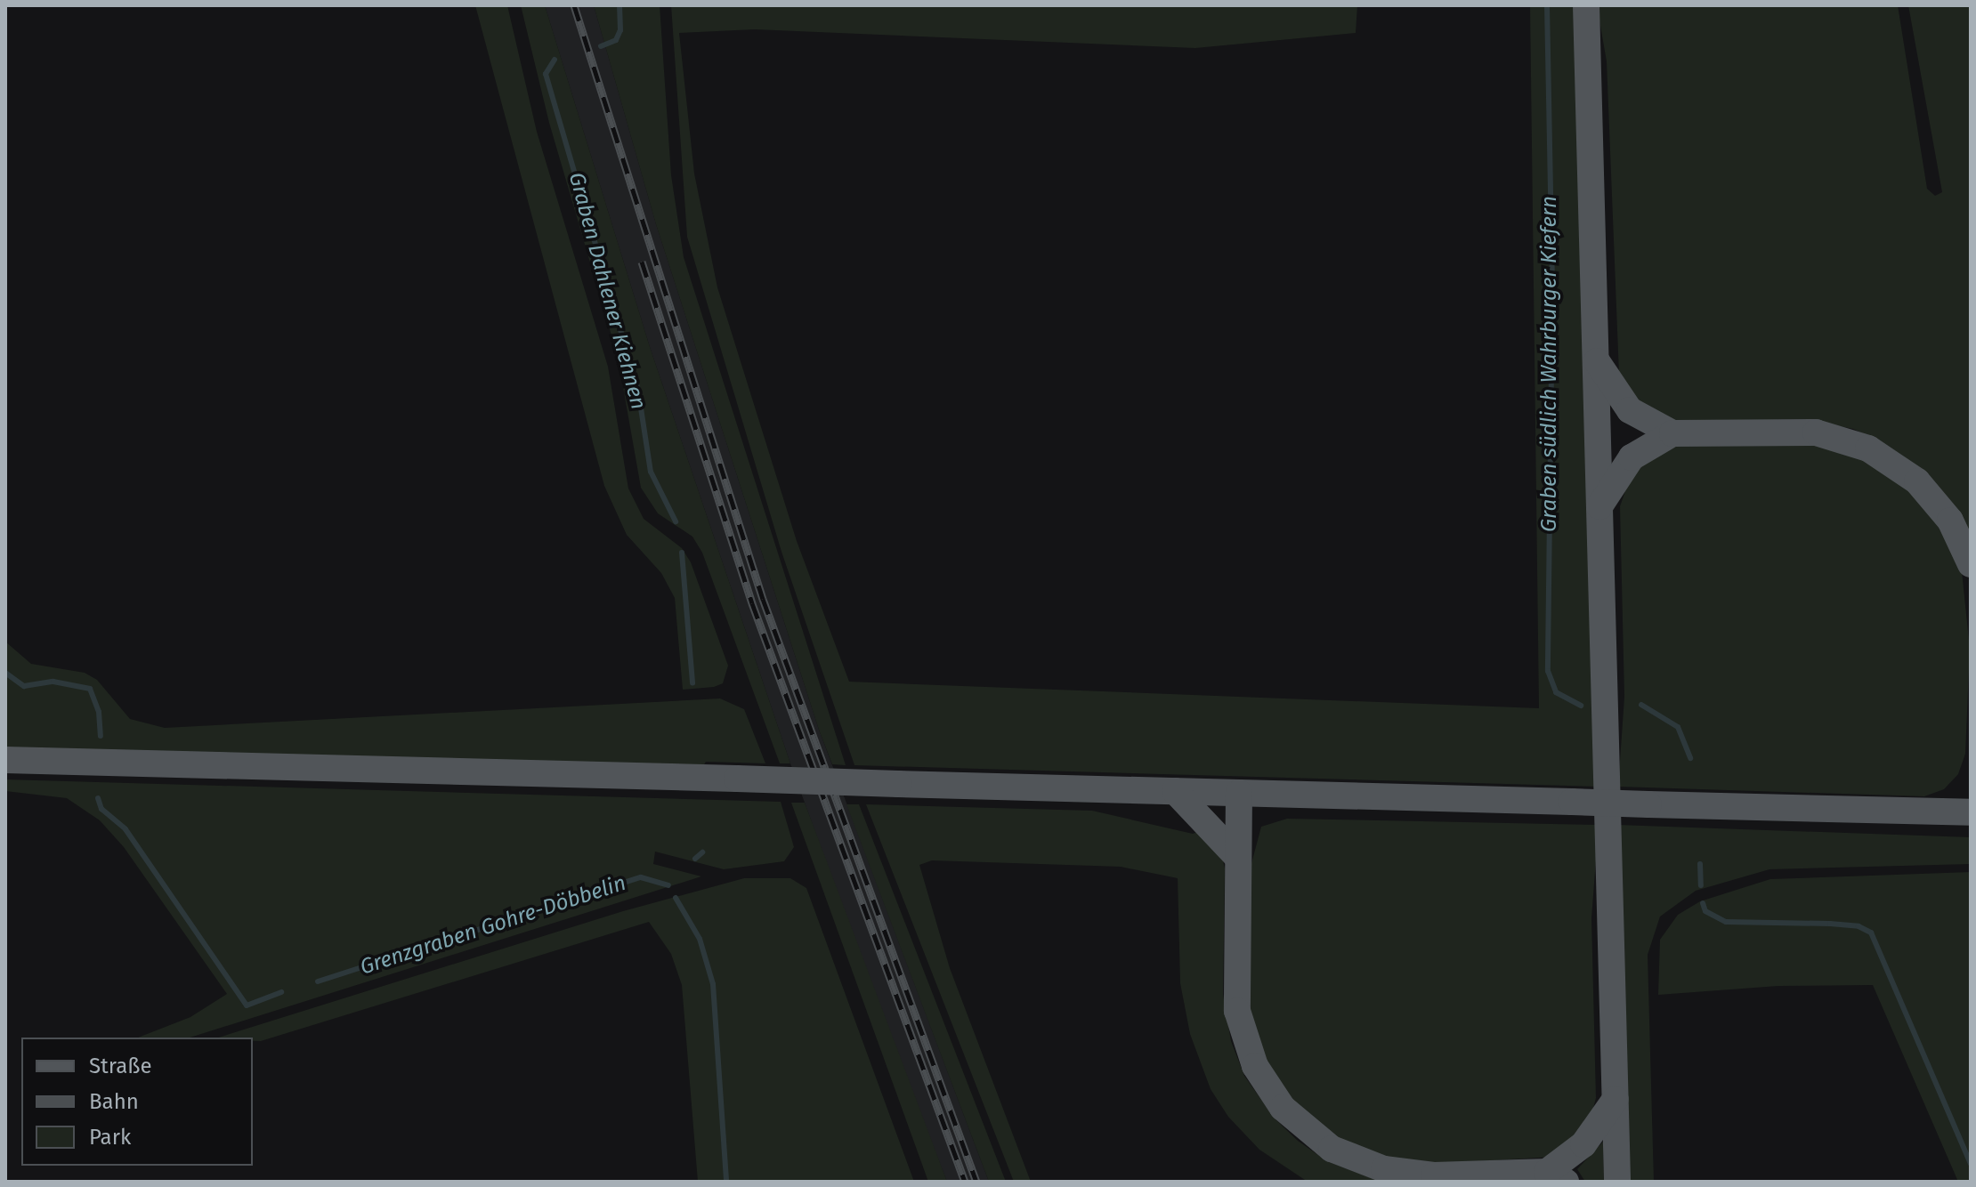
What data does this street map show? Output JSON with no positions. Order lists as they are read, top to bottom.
{
  "water": ["Graben Dahlener Kiehnen", "Graben südlich Wahrburger Kiefern", "Grenzgraben Gohre-Döbbelin"],
  "legend": ["Straße", "Bahn", "Park"]
}
